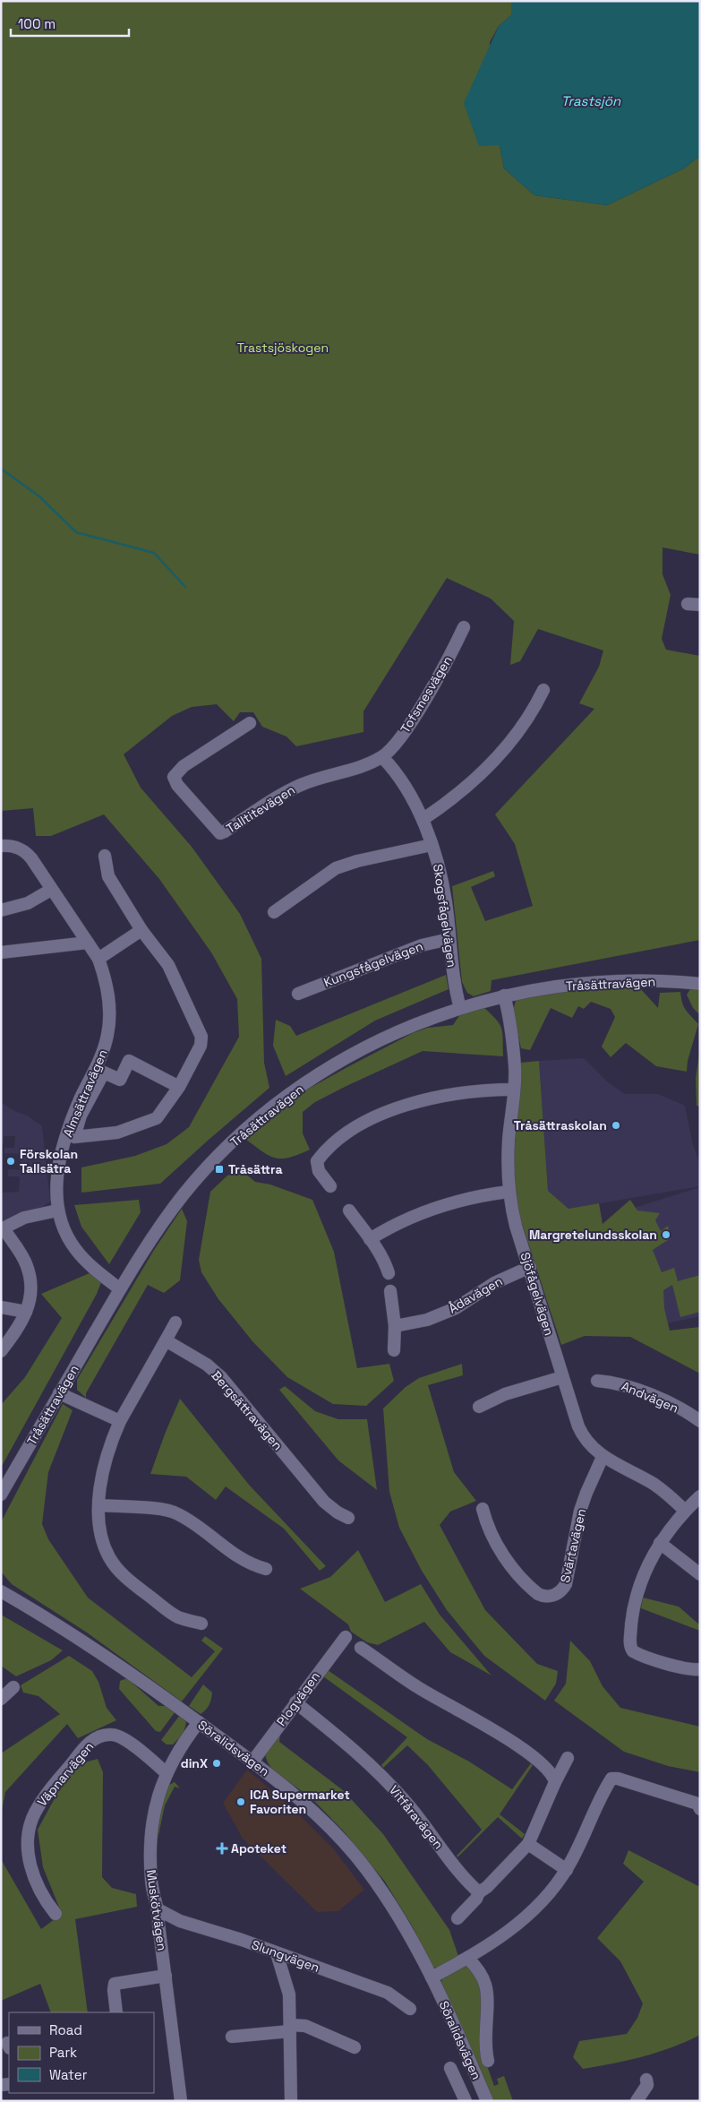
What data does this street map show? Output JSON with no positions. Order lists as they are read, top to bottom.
{
  "streets": {
    "street": [
      "Tofsmesvägen",
      "Talltitevägen",
      "Skogsfågelvägen",
      "Kungsfågelvägen",
      "Tråsättravägen",
      "Almsättravägen",
      "Sjöfågelvägen",
      "Ådavägen",
      "Andvägen",
      "Bergsättravägen",
      "Svärtavägen",
      "Plogvägen",
      "Söralidsvägen",
      "Väpnarvägen",
      "Vitfåravägen",
      "Muskötvägen",
      "Slungvägen"
    ]
  },
  "crossings": [
    ["Tofsmesvägen", "Talltitevägen"],
    ["Tofsmesvägen", "Skogsfågelvägen"],
    ["Talltitevägen", "Skogsfågelvägen"],
    ["Skogsfågelvägen", "Kungsfågelvägen"],
    ["Skogsfågelvägen", "Tråsättravägen"],
    ["Tråsättravägen", "Almsättravägen"],
    ["Tråsättravägen", "Sjöfågelvägen"],
    ["Sjöfågelvägen", "Ådavägen"],
    ["Sjöfågelvägen", "Svärtavägen"],
    ["Plogvägen", "Söralidsvägen"],
    ["Plogvägen", "Vitfåravägen"],
    ["Söralidsvägen", "Muskötvägen"],
    ["Väpnarvägen", "Muskötvägen"],
    ["Muskötvägen", "Slungvägen"]
  ],
  "water": ["Trastsjön"],
  "parks": ["Trastsjöskogen"],
  "places": {
    "other": [
      "Tråsättraskolan",
      "Förskolan Tallsätra",
      "Margretelundsskolan",
      "dinX",
      "ICA Supermarket Favoriten"
    ],
    "transit": ["Tråsättra"],
    "health": ["Apoteket"]
  },
  "legend": ["Road", "Park", "Water"],
  "scale_bar": "100 m"
}
